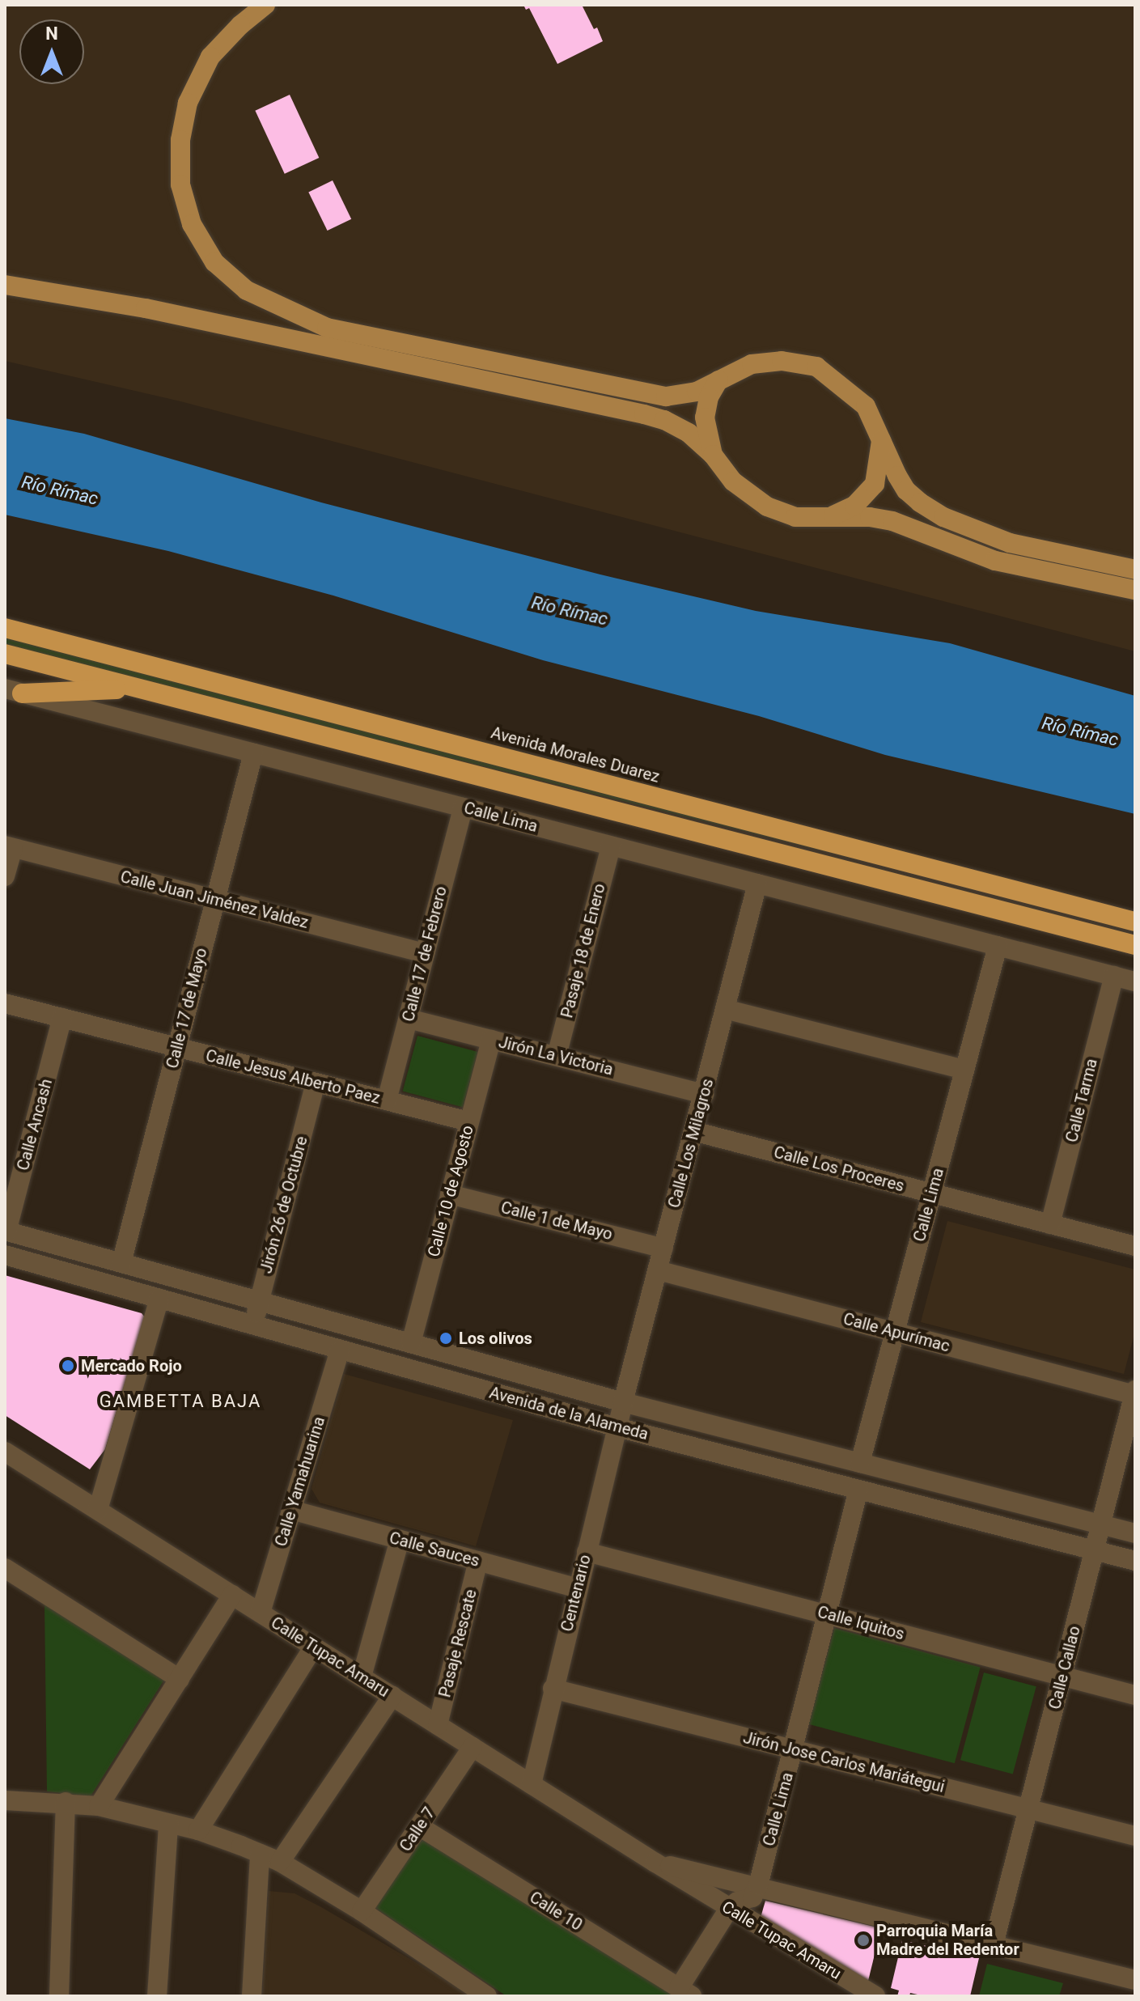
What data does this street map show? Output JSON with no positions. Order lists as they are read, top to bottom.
{
  "streets": {
    "highway": ["Avenida Morales Duarez"],
    "street": [
      "Calle Lima",
      "Calle Juan Jiménez Valdez",
      "Pasaje 18 de Enero",
      "Calle 17 de Febrero",
      "Calle 17 de Mayo",
      "Jirón La Victoria",
      "Calle Jesus Alberto Paez",
      "Calle Tarma",
      "Calle Ancash",
      "Calle Los Milagros",
      "Calle Los Proceres",
      "Calle 10 de Agosto",
      "Jirón 26 de Octubre",
      "Calle 1 de Mayo",
      "Calle Apurímac",
      "Avenida de la Alameda",
      "Calle Yamahuarina",
      "Calle Sauces",
      "Centenario",
      "Calle Iquitos",
      "Pasaje Rescate",
      "Calle Tupac Amaru",
      "Calle Callao",
      "Jirón Jose Carlos Mariátegui",
      "Calle 7",
      "Calle 10"
    ]
  },
  "crossings": [
    ["Calle Lima", "Pasaje 18 de Enero"],
    ["Calle Lima", "Calle 17 de Febrero"],
    ["Calle Lima", "Calle 17 de Mayo"],
    ["Calle Lima", "Calle Tarma"],
    ["Calle Lima", "Calle Los Milagros"],
    ["Calle Lima", "Calle Los Proceres"],
    ["Calle Lima", "Calle Apurímac"],
    ["Calle Lima", "Avenida de la Alameda"],
    ["Calle Lima", "Calle Iquitos"],
    ["Calle Lima", "Calle Tupac Amaru"],
    ["Calle Lima", "Jirón Jose Carlos Mariátegui"],
    ["Calle Juan Jiménez Valdez", "Calle 17 de Febrero"],
    ["Calle Juan Jiménez Valdez", "Calle 17 de Mayo"],
    ["Pasaje 18 de Enero", "Jirón La Victoria"],
    ["Calle 17 de Febrero", "Jirón La Victoria"],
    ["Calle 17 de Febrero", "Calle Jesus Alberto Paez"],
    ["Calle 17 de Mayo", "Calle Jesus Alberto Paez"],
    ["Calle 17 de Mayo", "Avenida de la Alameda"],
    ["Jirón La Victoria", "Calle Los Milagros"],
    ["Jirón La Victoria", "Calle 10 de Agosto"],
    ["Calle Jesus Alberto Paez", "Calle Ancash"],
    ["Calle Jesus Alberto Paez", "Calle 10 de Agosto"],
    ["Calle Jesus Alberto Paez", "Jirón 26 de Octubre"],
    ["Calle Tarma", "Calle Los Proceres"],
    ["Calle Ancash", "Avenida de la Alameda"],
    ["Calle Los Milagros", "Calle Los Proceres"],
    ["Calle Los Milagros", "Calle 1 de Mayo"],
    ["Calle Los Milagros", "Calle Apurímac"],
    ["Calle Los Milagros", "Avenida de la Alameda"],
    ["Calle Los Milagros", "Centenario"],
    ["Calle 10 de Agosto", "Calle 1 de Mayo"],
    ["Calle 10 de Agosto", "Avenida de la Alameda"],
    ["Jirón 26 de Octubre", "Avenida de la Alameda"],
    ["Calle Apurímac", "Calle Callao"],
    ["Avenida de la Alameda", "Calle Yamahuarina"],
    ["Avenida de la Alameda", "Centenario"],
    ["Avenida de la Alameda", "Calle Callao"],
    ["Calle Yamahuarina", "Calle Sauces"],
    ["Calle Yamahuarina", "Calle Tupac Amaru"],
    ["Calle Sauces", "Centenario"],
    ["Calle Sauces", "Pasaje Rescate"],
    ["Centenario", "Calle Iquitos"],
    ["Centenario", "Calle Tupac Amaru"],
    ["Centenario", "Jirón Jose Carlos Mariátegui"],
    ["Calle Iquitos", "Calle Callao"],
    ["Pasaje Rescate", "Calle Tupac Amaru"],
    ["Calle Tupac Amaru", "Calle Callao"],
    ["Calle Tupac Amaru", "Calle 7"],
    ["Calle Callao", "Jirón Jose Carlos Mariátegui"],
    ["Calle 7", "Calle 10"]
  ],
  "districts": ["GAMBETTA BAJA"],
  "water": ["Río Rímac"],
  "places": ["Los olivos", "Mercado Rojo", "Parroquia María Madre del Redentor"],
  "north": "top"
}
